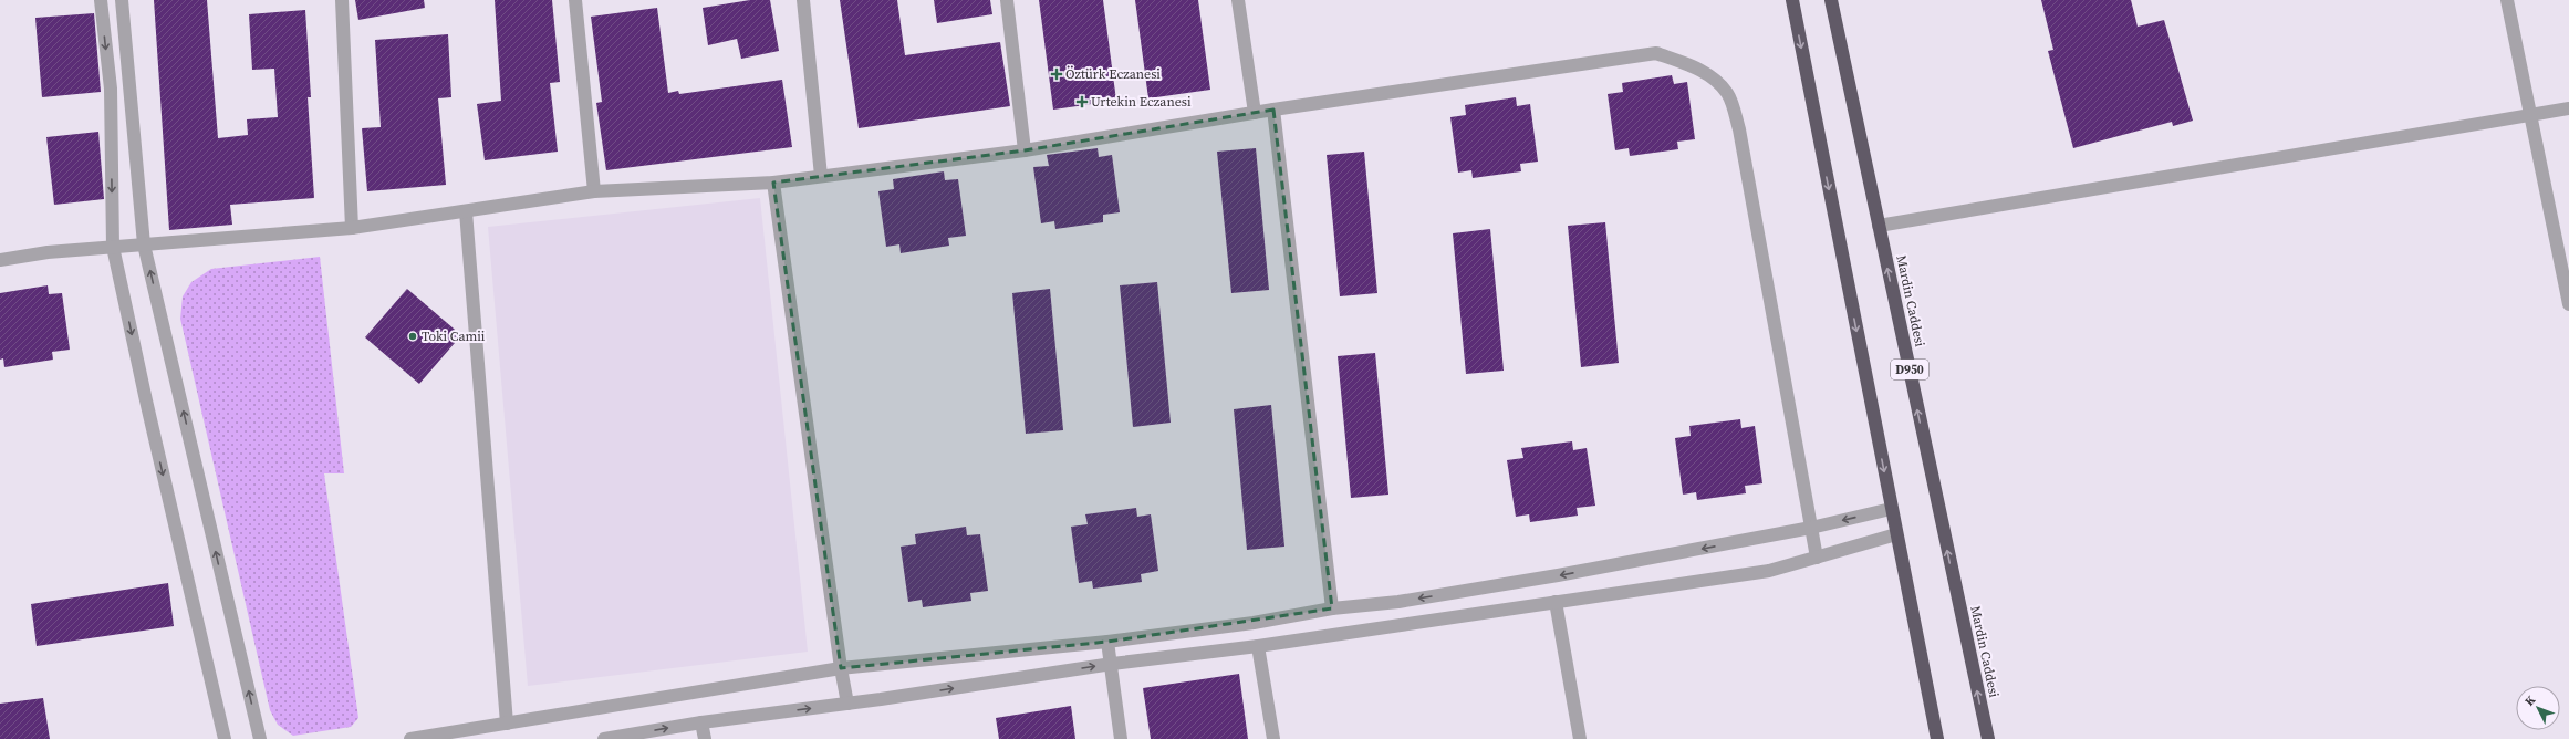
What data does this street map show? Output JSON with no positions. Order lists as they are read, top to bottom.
{
  "streets": {
    "highway": ["Mardin Caddesi", "D950"]
  },
  "places": {
    "health": ["Öztürk Eczanesi", "Urtekin Eczanesi"],
    "other": ["Toki Camii"]
  },
  "north": "top left"
}
